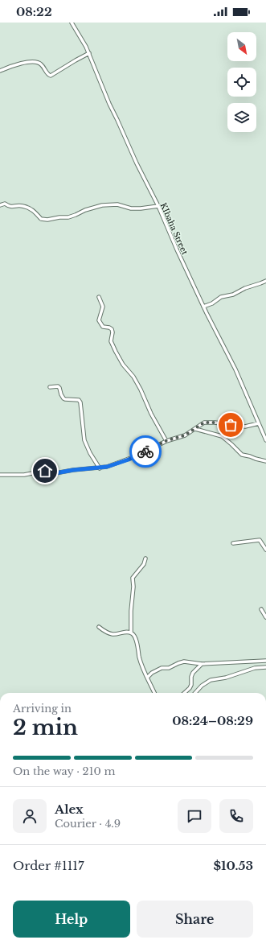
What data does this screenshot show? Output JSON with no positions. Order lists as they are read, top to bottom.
{
  "streets": {
    "street": ["KIbaha Street"]
  },
  "north": "bottom right",
  "page": {
    "status": "08:22",
    "heading": ["2 min", "Arriving in", "08:24–08:29"],
    "panel": [
      "Alex",
      "Courier · 4.9",
      "Order #1117",
      "$10.53"
    ],
    "bar": "On the way · 210 m",
    "buttons": ["Help", "Share"]
  }
}
